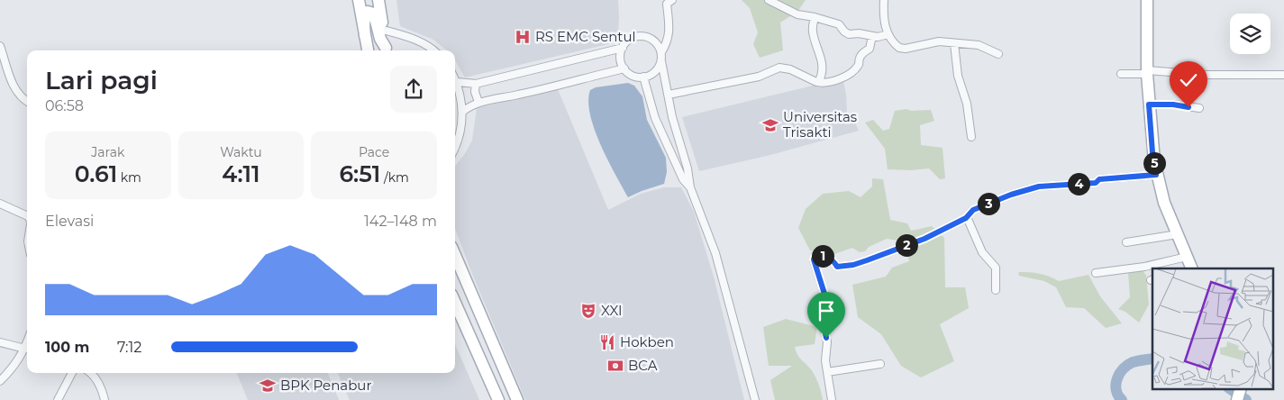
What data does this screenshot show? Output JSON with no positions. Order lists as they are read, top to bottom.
{
  "places": {
    "hospital": ["RS EMC Sentul"],
    "school or university": ["Universitas Trisakti", "BPK Penabur"],
    "theatre": ["XXI"],
    "restaurant": ["Hokben"],
    "bank": ["BCA"]
  },
  "page": {
    "heading": ["Lari pagi", "06:58"],
    "stats": [
      ["Jarak", "0.61 km"],
      ["Waktu", "4:11"],
      ["Pace", "6:51 /km"]
    ],
    "pins": [
      "5",
      "4",
      "3",
      "2",
      "1"
    ],
    "chart": ["Elevasi", "142–148 m"],
    "list": [
      {
        "name": "100 m",
        "note": "7:12"
      }
    ]
  }
}
